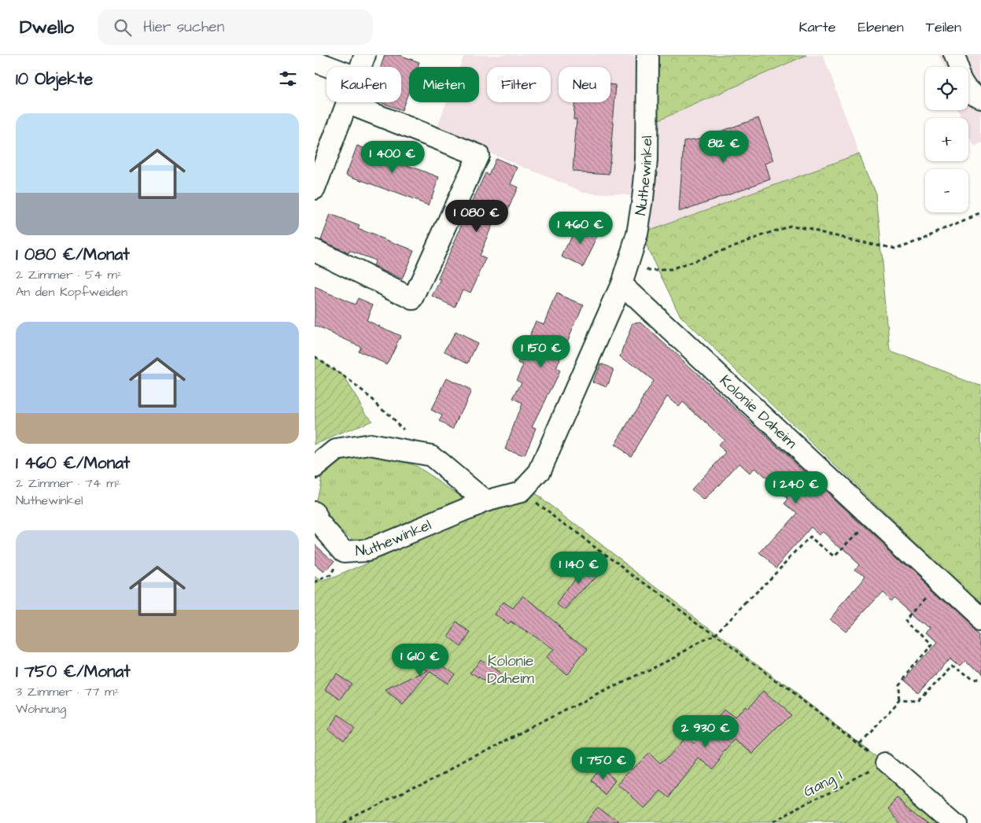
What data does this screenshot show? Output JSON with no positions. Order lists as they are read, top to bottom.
{
  "streets": {
    "street": ["Nuthewinkel", "Kolonie Daheim"],
    "path": ["Gang 1"]
  },
  "crossings": [
    ["Nuthewinkel", "Kolonie Daheim"]
  ],
  "parks": ["Kolonie Daheim"],
  "page": {
    "header": "Dwello",
    "search": "Hier suchen",
    "nav": ["Karte", "Ebenen", "Teilen"],
    "heading": "10 Objekte",
    "map_buttons": ["+", "−"],
    "chip": [
      "Kaufen",
      "Mieten",
      "Filter",
      "Neu"
    ],
    "list": [
      {
        "name": "1 080 €/Monat",
        "note": "2 Zimmer · 54 m² · An den Kopfweiden"
      },
      {
        "name": "1 460 €/Monat",
        "note": "2 Zimmer · 74 m² · Nuthewinkel"
      },
      {
        "name": "1 750 €/Monat",
        "note": "3 Zimmer · 77 m² · Wohnung"
      }
    ],
    "price": [
      "812 €",
      "1 400 €",
      "1 080 €",
      "1 460 €",
      "1 150 €",
      "1 240 €",
      "1 140 €",
      "1 610 €",
      "2 930 €",
      "1 750 €"
    ]
  }
}
